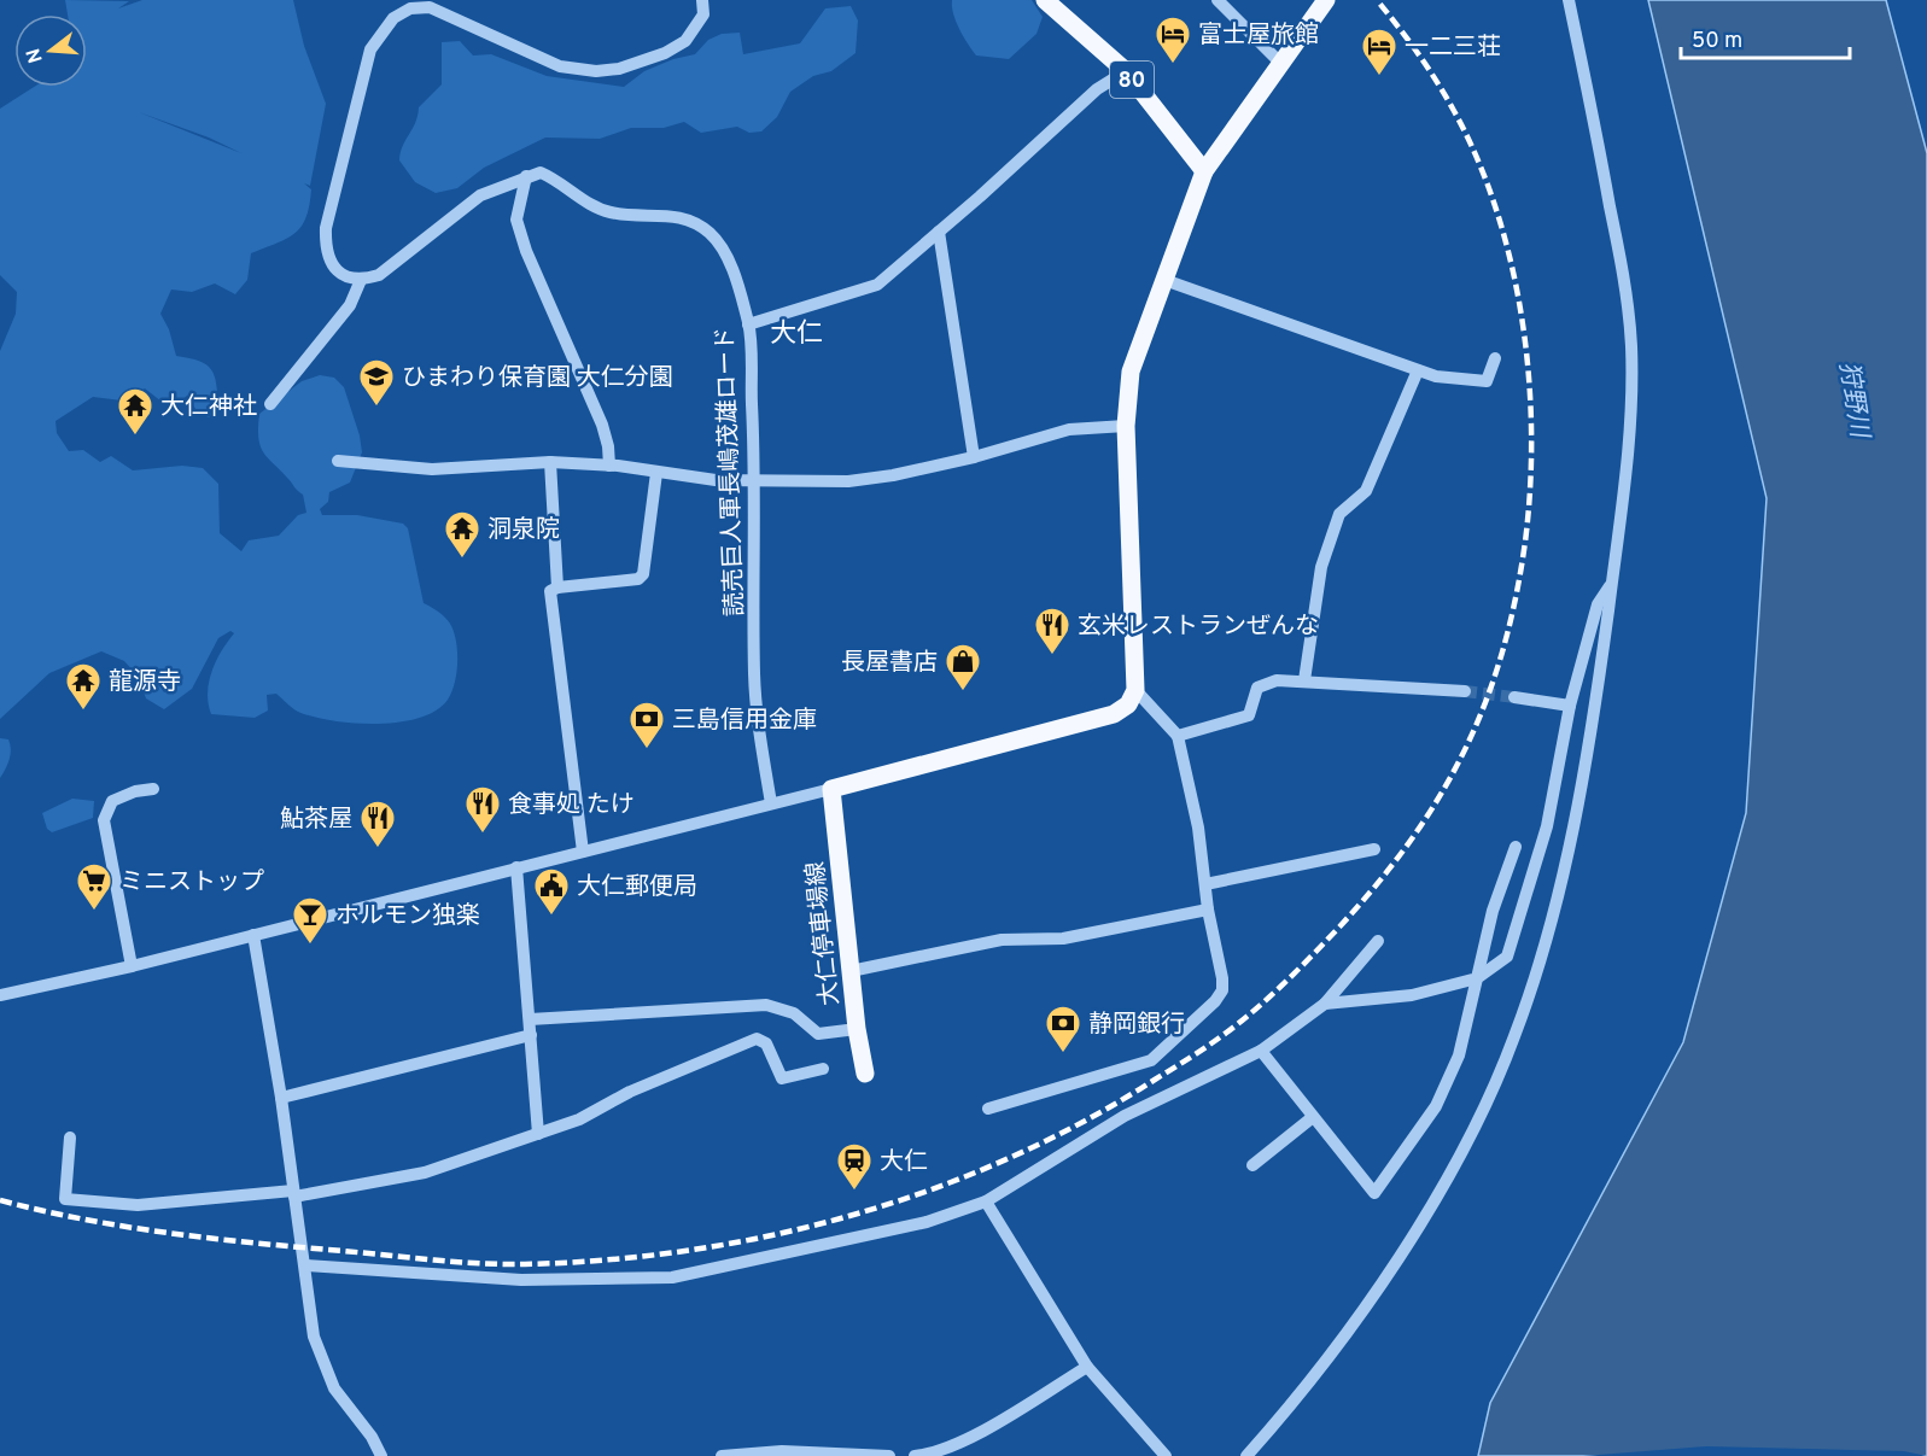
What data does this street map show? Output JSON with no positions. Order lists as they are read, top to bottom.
{
  "streets": {
    "main road": ["80", "大仁停車場線"],
    "street": ["読売巨人軍長嶋茂雄ロード"]
  },
  "districts": ["大仁"],
  "water": ["狩野川"],
  "places": {
    "hotel": ["富士屋旅館", "一二三荘"],
    "school or university": ["ひまわり保育園 大仁分園"],
    "temple": ["大仁神社", "洞泉院", "龍源寺"],
    "restaurant": ["玄米レストランぜんな", "食事処 たけ", "鮎茶屋"],
    "shop": ["長屋書店"],
    "bank": ["三島信用金庫", "静岡銀行"],
    "supermarket": ["ミニストップ"],
    "public building": ["大仁郵便局"],
    "bar": ["ホルモン独楽"],
    "station": ["大仁"]
  },
  "scale_bar": "50 m",
  "north": "left"
}
